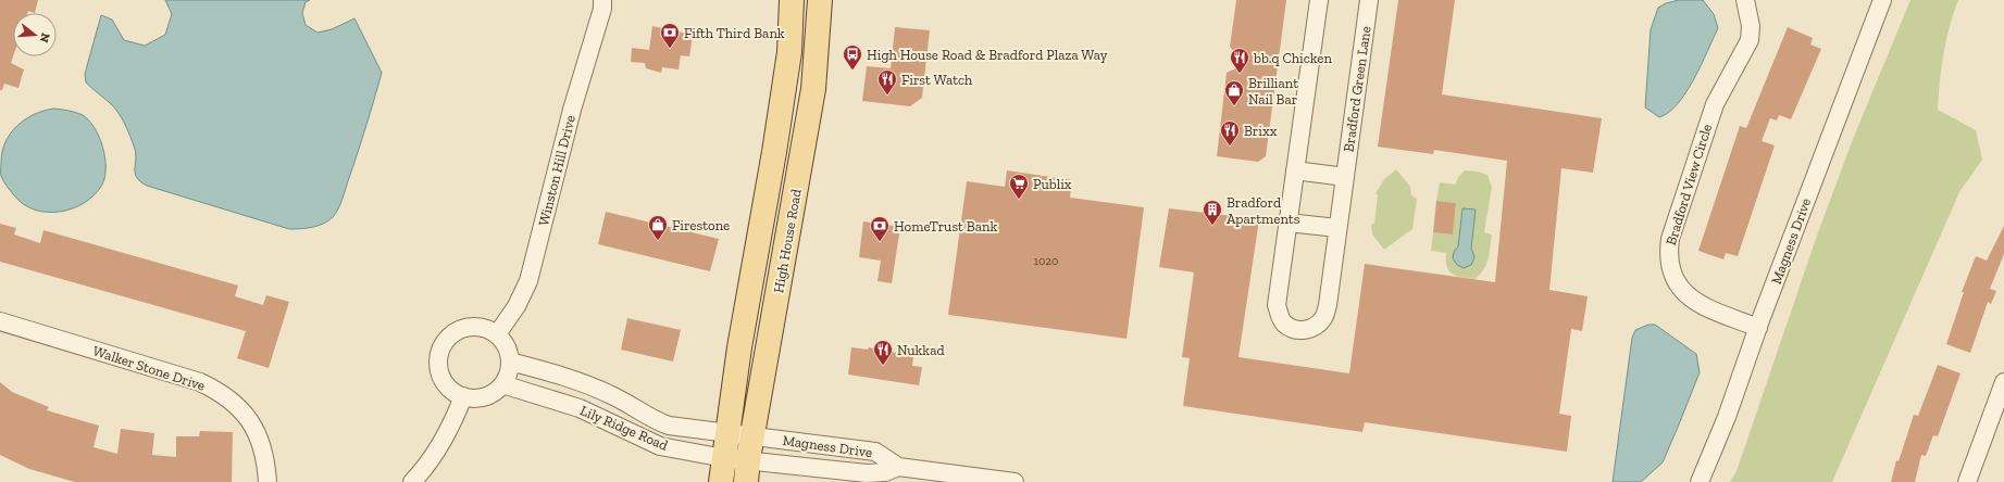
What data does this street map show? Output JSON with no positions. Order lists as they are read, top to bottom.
{
  "streets": {
    "main road": ["High House Road"],
    "street": [
      "Bradford Green Lane",
      "Winston Hill Drive",
      "Bradford View Circle",
      "Magness Drive",
      "Walker Stone Drive",
      "Lily Ridge Road"
    ]
  },
  "crossings": [
    ["Winston Hill Drive", "Lily Ridge Road"],
    ["Bradford View Circle", "Magness Drive"],
    ["High House Road", "Magness Drive"],
    ["High House Road", "Lily Ridge Road"],
    ["Magness Drive", "Lily Ridge Road"]
  ],
  "places": {
    "bank": ["Fifth Third Bank", "HomeTrust Bank"],
    "bus stop": ["High House Road & Bradford Plaza Way"],
    "restaurant": [
      "bb.q Chicken",
      "First Watch",
      "Brixx",
      "Nukkad"
    ],
    "shop": ["Brilliant Nail Bar", "Firestone"],
    "supermarket": ["Publix"],
    "building": ["Bradford Apartments"]
  },
  "house_numbers": ["1020"],
  "north": "right"
}
